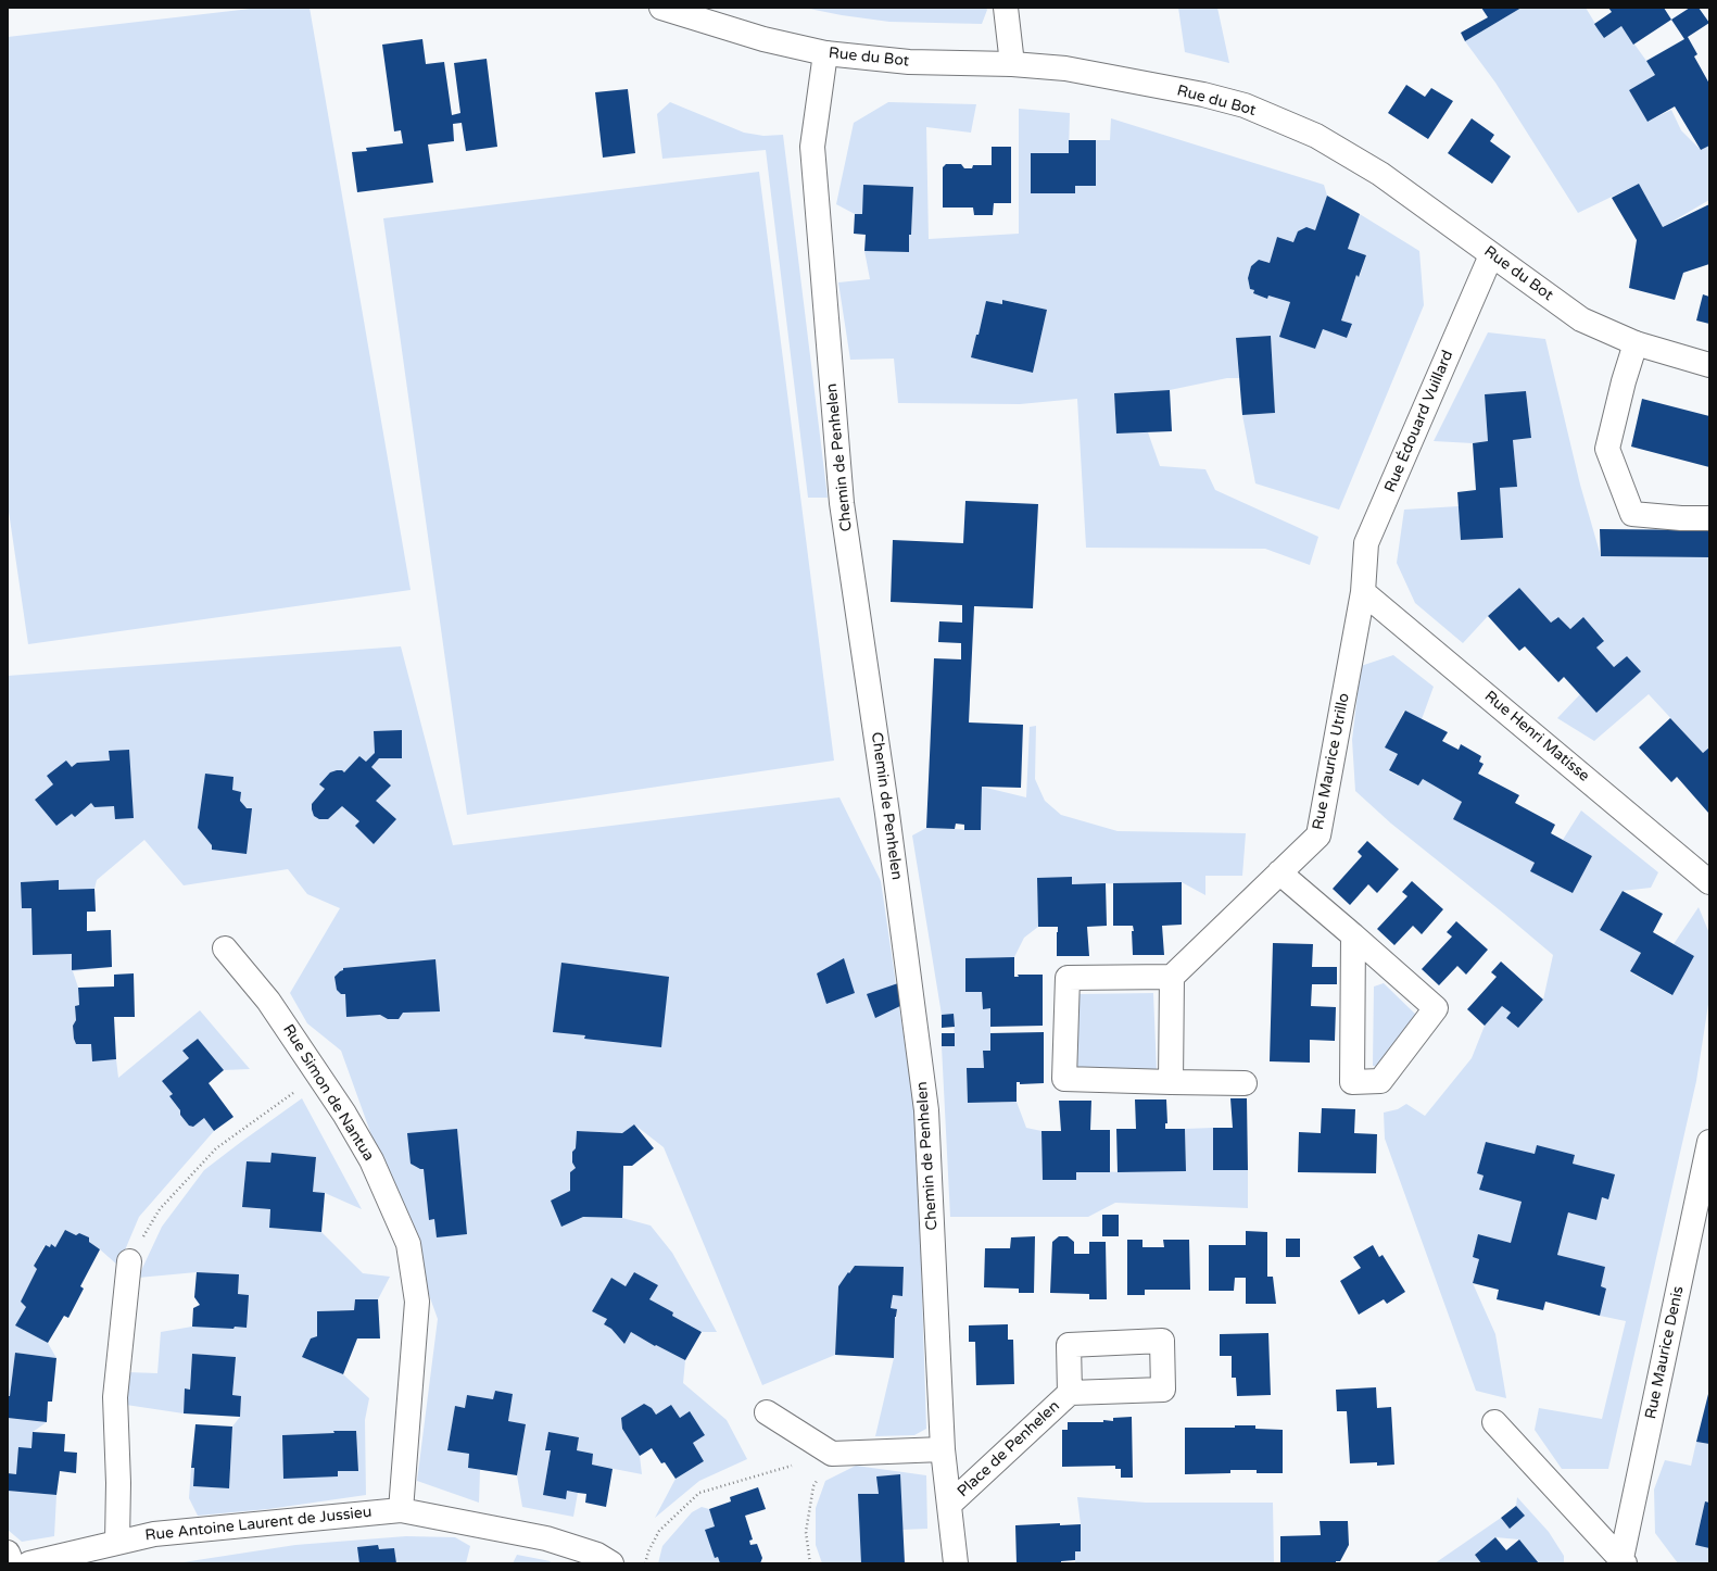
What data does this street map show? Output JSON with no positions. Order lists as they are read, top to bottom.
{
  "streets": {
    "street": [
      "Rue du Bot",
      "Rue Édouard Vuillard",
      "Chemin de Penhelen",
      "Rue Henri Matisse",
      "Rue Maurice Utrillo",
      "Rue Simon de Nantua",
      "Rue Maurice Denis",
      "Place de Penhelen",
      "Rue Antoine Laurent de Jussieu"
    ]
  },
  "crossings": [
    ["Rue du Bot", "Rue Édouard Vuillard"],
    ["Rue du Bot", "Chemin de Penhelen"],
    ["Rue Édouard Vuillard", "Rue Henri Matisse"],
    ["Rue Édouard Vuillard", "Rue Maurice Utrillo"],
    ["Chemin de Penhelen", "Place de Penhelen"],
    ["Rue Henri Matisse", "Rue Maurice Utrillo"],
    ["Rue Simon de Nantua", "Rue Antoine Laurent de Jussieu"]
  ]
}
